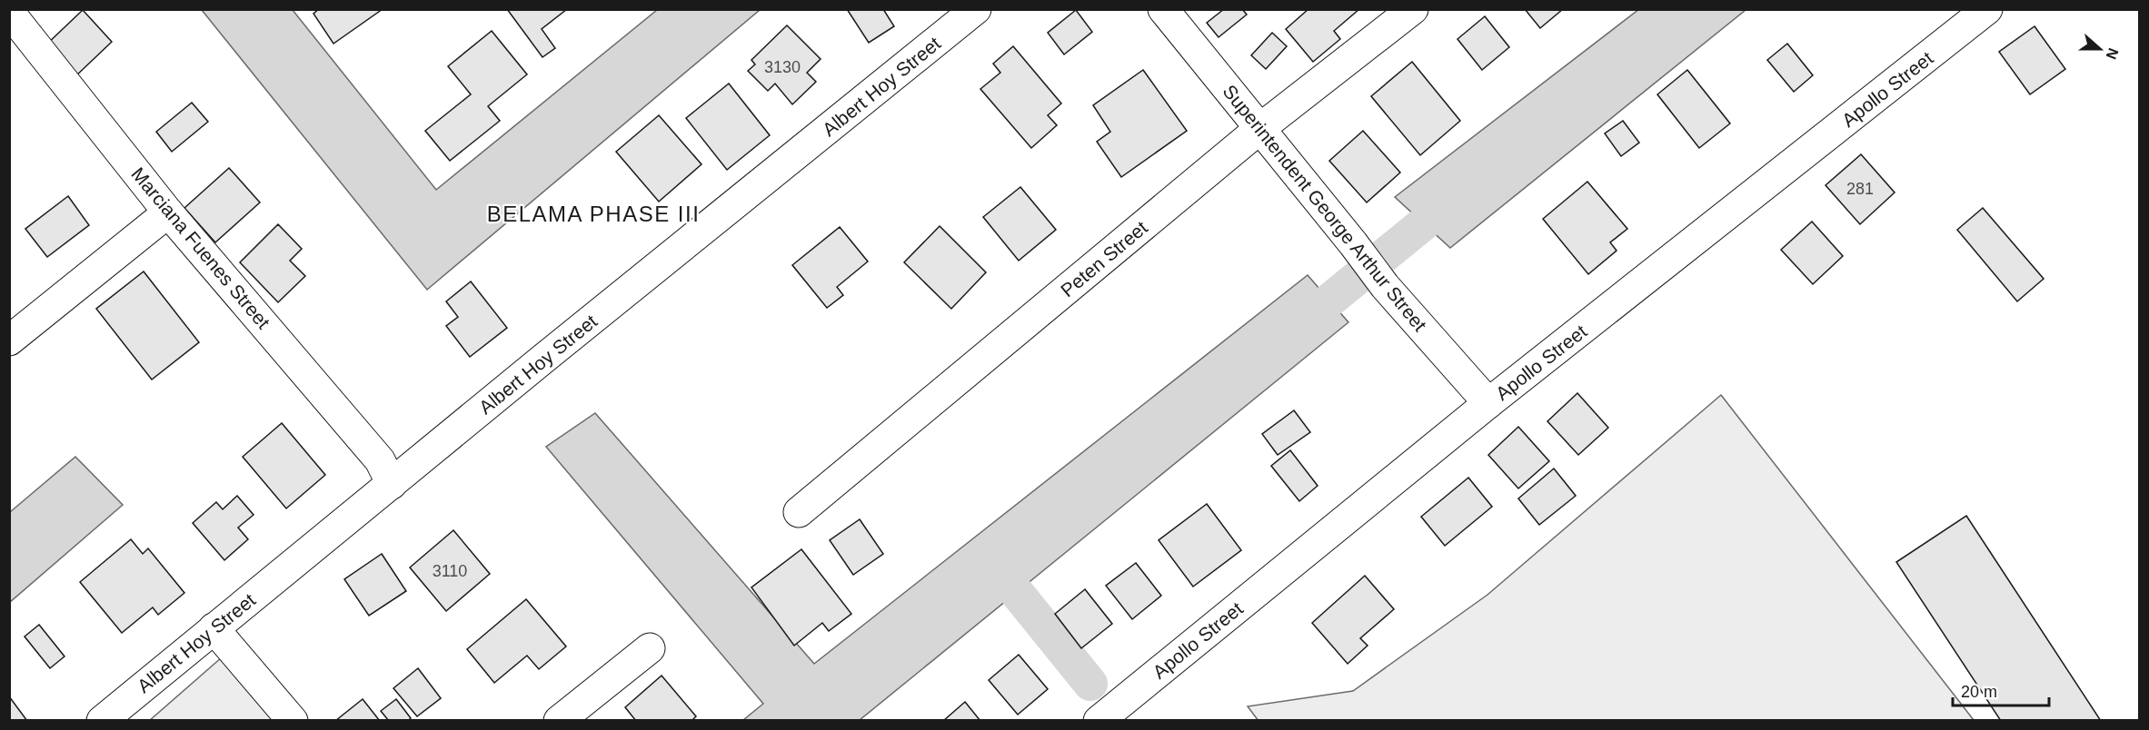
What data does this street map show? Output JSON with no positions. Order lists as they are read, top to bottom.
{
  "streets": {
    "street": [
      "Albert Hoy Street",
      "Apollo Street",
      "Superintendent George Arthur Street",
      "Marciana Fuenes Street",
      "Peten Street"
    ]
  },
  "crossings": [
    ["Albert Hoy Street", "Marciana Fuenes Street"],
    ["Apollo Street", "Superintendent George Arthur Street"],
    ["Superintendent George Arthur Street", "Peten Street"]
  ],
  "districts": ["BELAMA PHASE III"],
  "house_numbers": ["3130", "281", "3110"],
  "scale_bar": "20 m",
  "north": "right"
}
